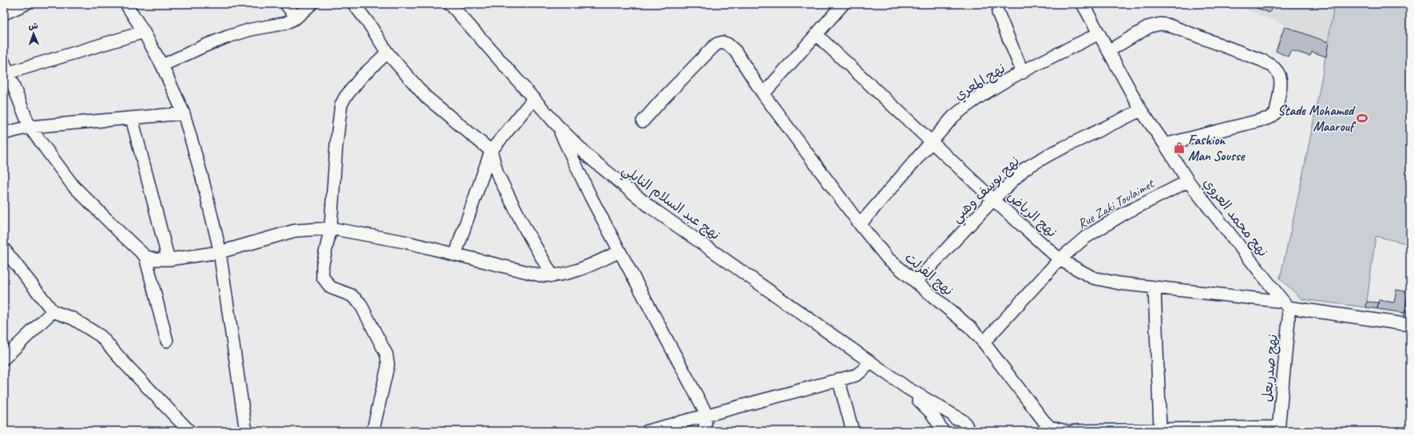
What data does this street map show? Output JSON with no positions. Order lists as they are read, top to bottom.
{
  "streets": {
    "street": [
      "نهج المعري",
      "نهج يوسف وهبي",
      "نهج عبد السلام النابلي",
      "Rue Zaki Toulaimet",
      "نهج الرياض",
      "نهج محمد العروي",
      "نهج الفرلت",
      "نهج صدربعل"
    ]
  },
  "crossings": [
    ["نهج المعري", "نهج الرياض"],
    ["نهج المعري", "نهج محمد العروي"],
    ["نهج المعري", "نهج الفرلت"],
    ["نهج يوسف وهبي", "نهج الرياض"],
    ["نهج يوسف وهبي", "نهج محمد العروي"],
    ["نهج يوسف وهبي", "نهج الفرلت"],
    ["Rue Zaki Toulaimet", "نهج الرياض"],
    ["Rue Zaki Toulaimet", "نهج محمد العروي"],
    ["Rue Zaki Toulaimet", "نهج الفرلت"],
    ["نهج الرياض", "نهج محمد العروي"],
    ["نهج الرياض", "نهج صدربعل"],
    ["نهج محمد العروي", "نهج صدربعل"]
  ],
  "places": {
    "sports": ["Stade Mohamed Maarouf"],
    "shop": ["Fashion Man Sousse"]
  },
  "north": "top"
}
